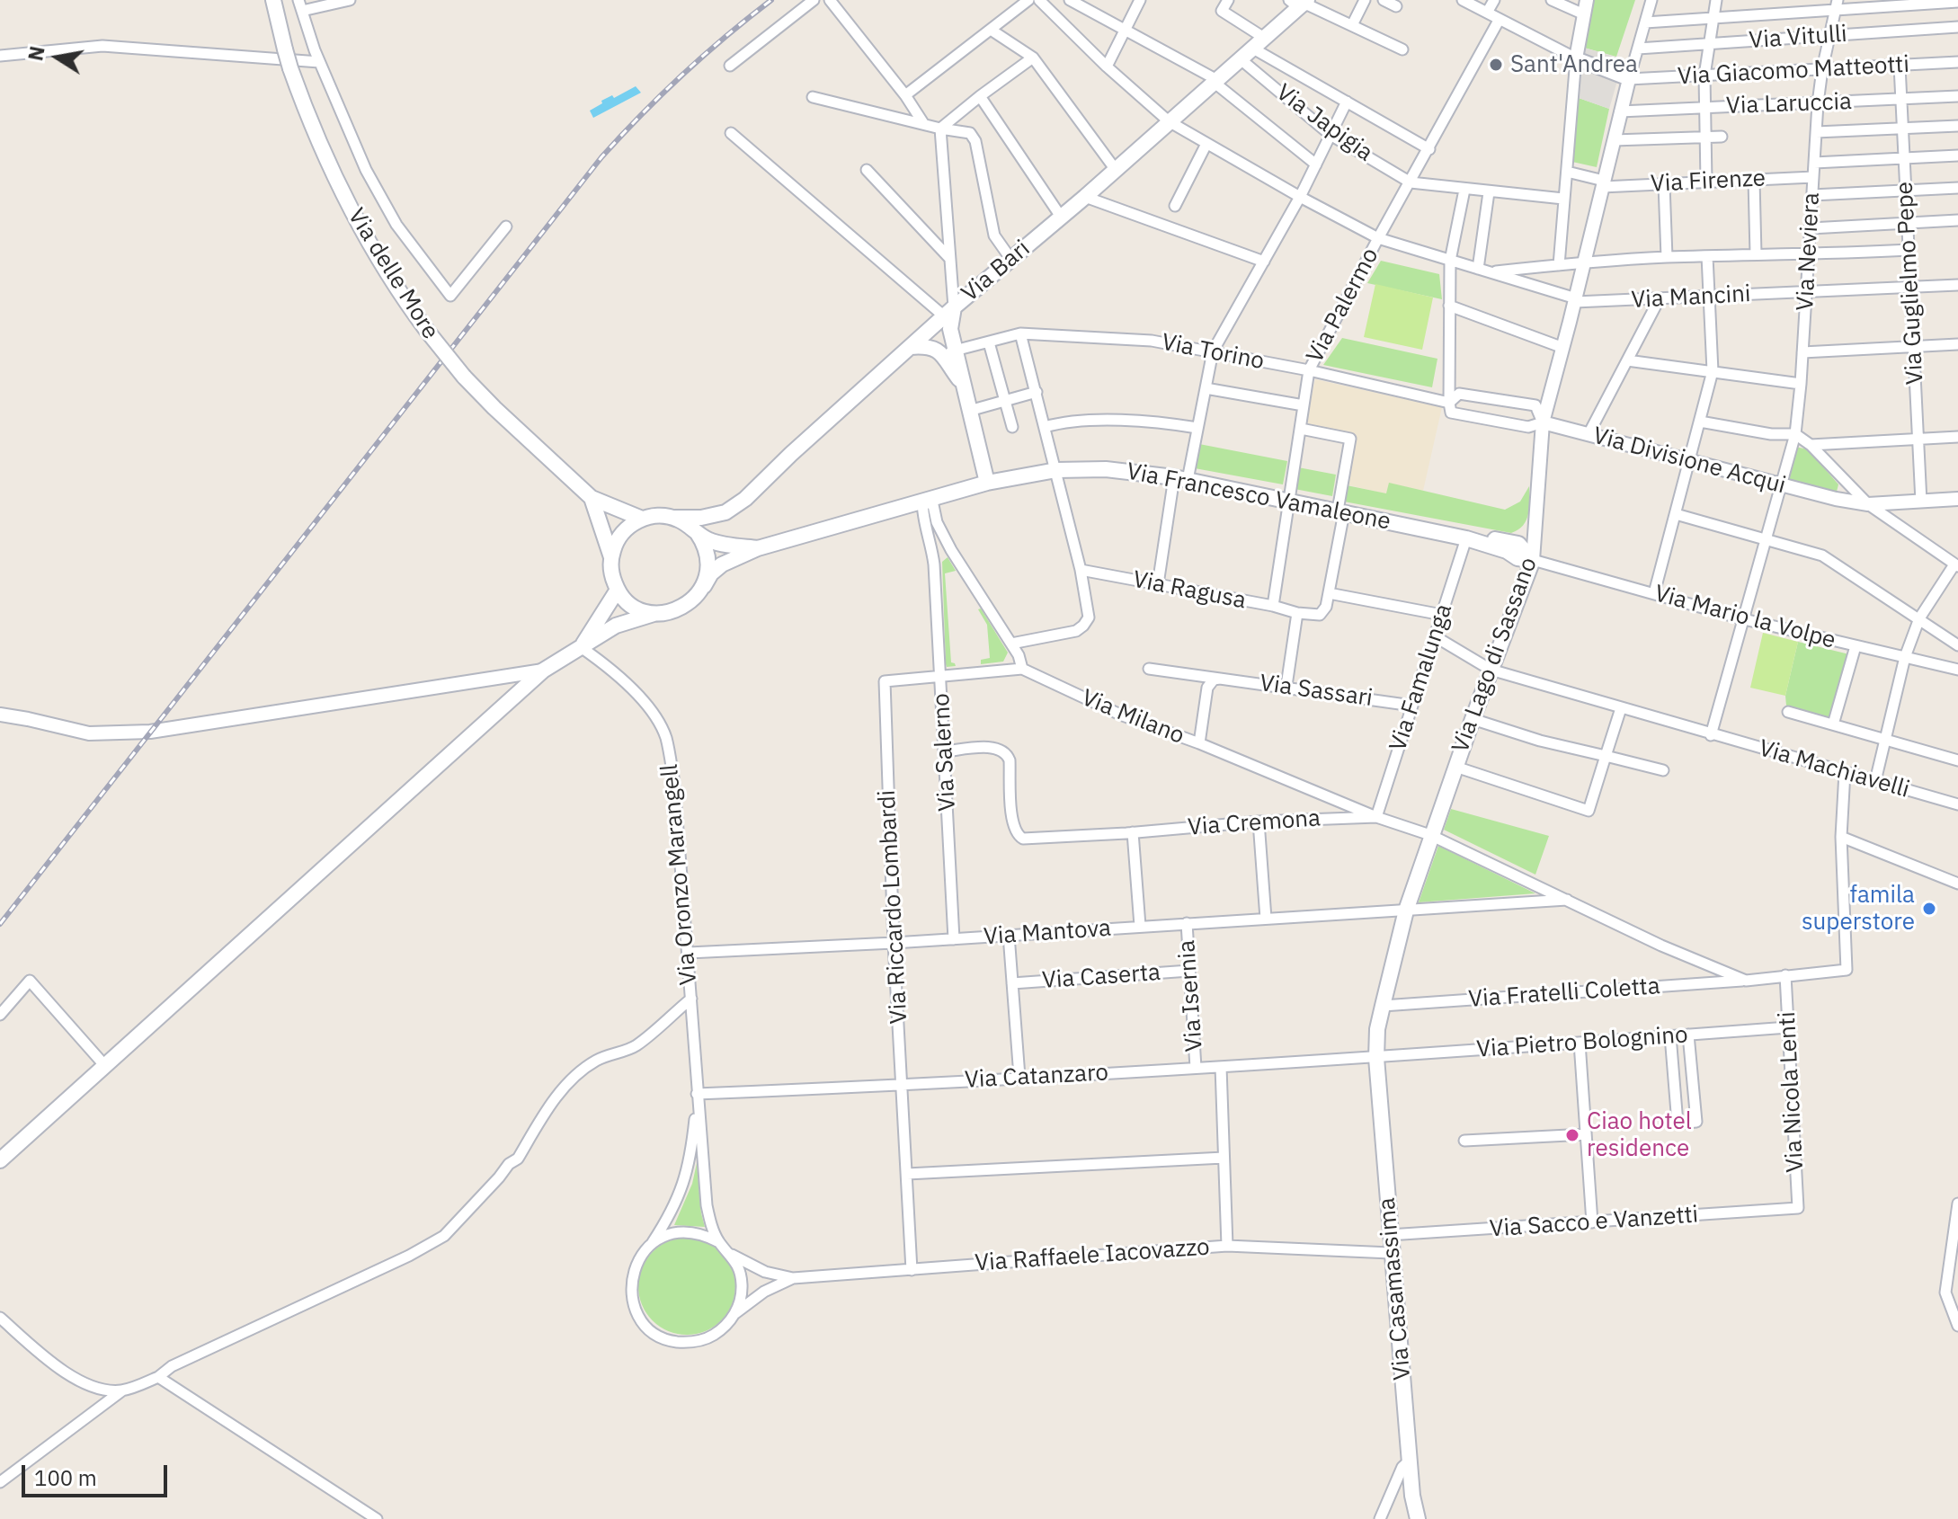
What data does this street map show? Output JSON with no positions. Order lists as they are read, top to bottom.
{
  "streets": {
    "main road": [
      "Via Bari",
      "Via delle More",
      "Via Francesco Vamaleone",
      "Via Lago di Sassano",
      "Via Casamassima"
    ],
    "street": [
      "Via Vitulli",
      "Via Giacomo Matteotti",
      "Via Laruccia",
      "Via Japigia",
      "Via Firenze",
      "Via Neviera",
      "Via Guglielmo Pepe",
      "Via Mancini",
      "Via Palermo",
      "Via Torino",
      "Via Divisione Acqui",
      "Via Ragusa",
      "Via Mario la Volpe",
      "Via Famalunga",
      "Via Sassari",
      "Via Milano",
      "Via Salerno",
      "Via Machiavelli",
      "Via Cremona",
      "Via Oronzo Marangell",
      "Via Riccardo Lombardi",
      "Via Mantova",
      "Via Caserta",
      "Via Fratelli Coletta",
      "Via Isernia",
      "Via Pietro Bolognino",
      "Via Catanzaro",
      "Via Nicola Lenti",
      "Via Sacco e Vanzetti",
      "Via Raffaele Iacovazzo"
    ]
  },
  "crossings": [
    ["Via Vitulli", "Via Neviera"],
    ["Via Giacomo Matteotti", "Via Neviera"],
    ["Via Giacomo Matteotti", "Via Guglielmo Pepe"],
    ["Via Giacomo Matteotti", "Via Lago di Sassano"],
    ["Via Laruccia", "Via Neviera"],
    ["Via Laruccia", "Via Guglielmo Pepe"],
    ["Via Laruccia", "Via Lago di Sassano"],
    ["Via Japigia", "Via Bari"],
    ["Via Japigia", "Via Palermo"],
    ["Via Firenze", "Via Neviera"],
    ["Via Firenze", "Via Lago di Sassano"],
    ["Via Neviera", "Via Mancini"],
    ["Via Neviera", "Via Divisione Acqui"],
    ["Via Neviera", "Via Mario la Volpe"],
    ["Via Neviera", "Via Machiavelli"],
    ["Via Bari", "Via Mancini"],
    ["Via Bari", "Via Torino"],
    ["Via Bari", "Via Francesco Vamaleone"],
    ["Via Guglielmo Pepe", "Via Mancini"],
    ["Via Guglielmo Pepe", "Via Divisione Acqui"],
    ["Via Mancini", "Via Palermo"],
    ["Via Mancini", "Via Lago di Sassano"],
    ["Via Palermo", "Via Torino"],
    ["Via Palermo", "Via Francesco Vamaleone"],
    ["Via Palermo", "Via Ragusa"],
    ["Via Divisione Acqui", "Via Lago di Sassano"],
    ["Via Francesco Vamaleone", "Via Famalunga"],
    ["Via Francesco Vamaleone", "Via Salerno"],
    ["Via Mario la Volpe", "Via Lago di Sassano"],
    ["Via Lago di Sassano", "Via Milano"],
    ["Via Lago di Sassano", "Via Machiavelli"],
    ["Via Lago di Sassano", "Via Mantova"],
    ["Via Lago di Sassano", "Via Fratelli Coletta"],
    ["Via Lago di Sassano", "Via Pietro Bolognino"],
    ["Via Lago di Sassano", "Via Catanzaro"],
    ["Via Lago di Sassano", "Via Casamassima"],
    ["Via Famalunga", "Via Sassari"],
    ["Via Famalunga", "Via Milano"],
    ["Via Famalunga", "Via Machiavelli"],
    ["Via Famalunga", "Via Cremona"],
    ["Via Milano", "Via Cremona"],
    ["Via Milano", "Via Riccardo Lombardi"],
    ["Via Milano", "Via Mantova"],
    ["Via Milano", "Via Fratelli Coletta"],
    ["Via Salerno", "Via Cremona"],
    ["Via Salerno", "Via Riccardo Lombardi"],
    ["Via Salerno", "Via Mantova"],
    ["Via Oronzo Marangell", "Via Mantova"],
    ["Via Oronzo Marangell", "Via Catanzaro"],
    ["Via Riccardo Lombardi", "Via Mantova"],
    ["Via Riccardo Lombardi", "Via Catanzaro"],
    ["Via Riccardo Lombardi", "Via Raffaele Iacovazzo"],
    ["Via Mantova", "Via Isernia"],
    ["Via Caserta", "Via Isernia"],
    ["Via Fratelli Coletta", "Via Nicola Lenti"],
    ["Via Isernia", "Via Catanzaro"],
    ["Via Pietro Bolognino", "Via Catanzaro"],
    ["Via Pietro Bolognino", "Via Nicola Lenti"],
    ["Via Pietro Bolognino", "Via Casamassima"],
    ["Via Catanzaro", "Via Casamassima"],
    ["Via Nicola Lenti", "Via Sacco e Vanzetti"],
    ["Via Sacco e Vanzetti", "Via Casamassima"],
    ["Via Raffaele Iacovazzo", "Via Casamassima"]
  ],
  "places": ["Sant'Andrea", "famila superstore", "Ciao hotel residence"],
  "scale_bar": "100 m",
  "north": "left"
}
